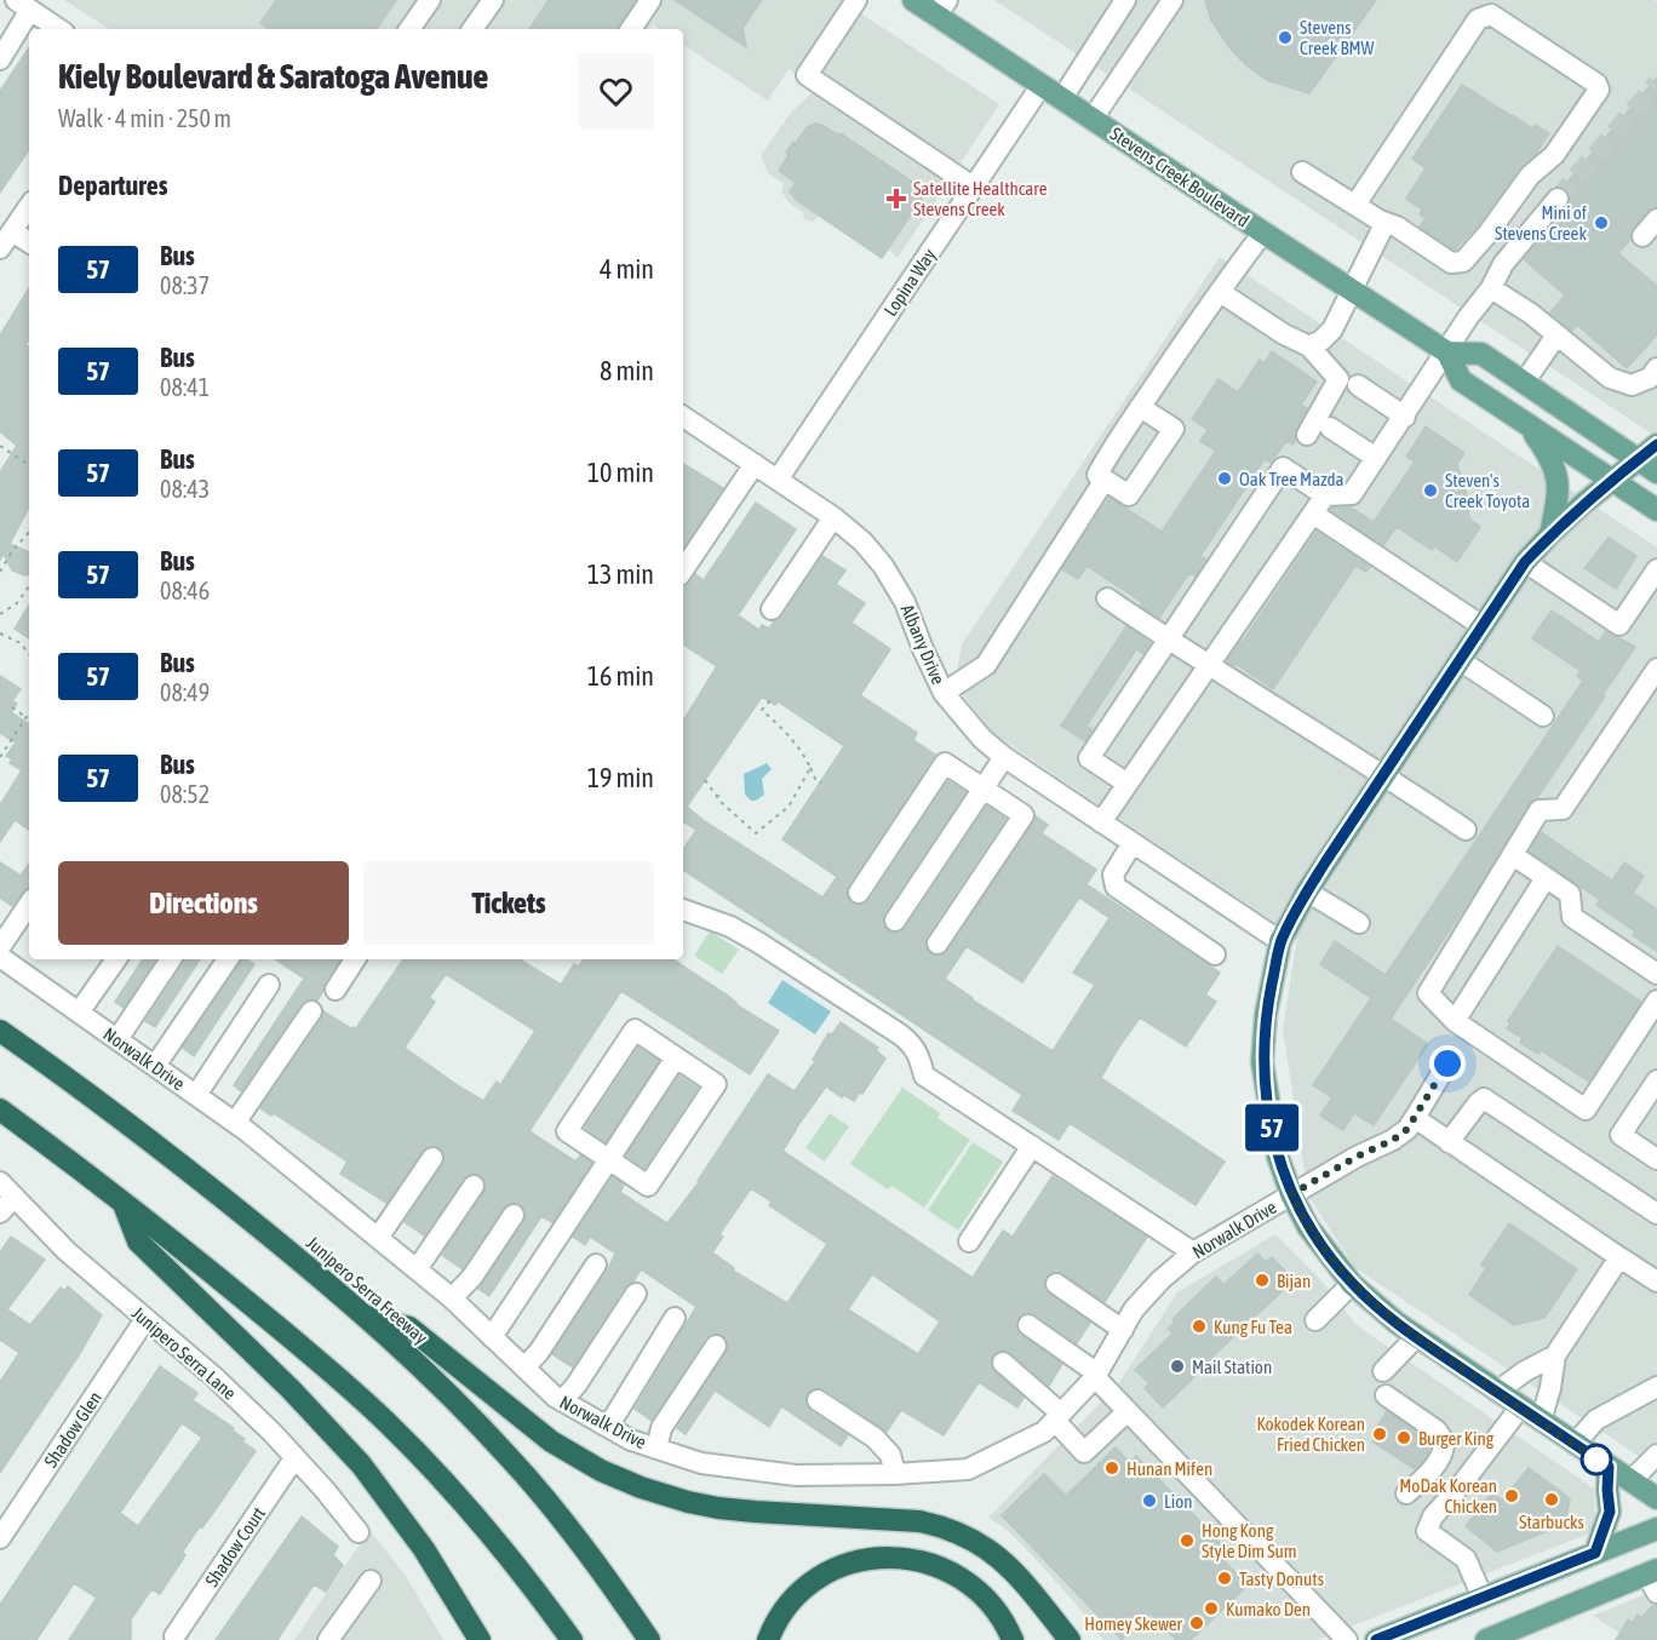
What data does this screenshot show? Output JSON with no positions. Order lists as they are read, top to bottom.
{
  "streets": {
    "highway": ["Junipero Serra Freeway"],
    "main road": ["Stevens Creek Boulevard"],
    "street": [
      "Lopina Way",
      "Albany Drive",
      "Norwalk Drive",
      "Junipero Serra Lane",
      "Shadow Glen",
      "Shadow Court"
    ]
  },
  "crossings": [
    ["Stevens Creek Boulevard", "Lopina Way"],
    ["Lopina Way", "Albany Drive"],
    ["Junipero Serra Lane", "Shadow Glen"],
    ["Junipero Serra Lane", "Shadow Court"]
  ],
  "places": {
    "other": [
      "Stevens Creek BMW",
      "Mini of Stevens Creek",
      "Oak Tree Mazda",
      "Steven's Creek Toyota",
      "Bijan",
      "Kung Fu Tea",
      "Mail Station",
      "Kokodek Korean Fried Chicken",
      "Burger King",
      "Hunan Mifen",
      "MoDak Korean Chicken",
      "Starbucks",
      "Lion",
      "Hong Kong Style Dim Sum",
      "Tasty Donuts",
      "Kumako Den",
      "Homey Skewer"
    ],
    "health": ["Satellite Healthcare Stevens Creek"]
  },
  "lines": ["bus line 57"],
  "page": {
    "on_map": "57",
    "heading": [
      ["Kiely Boulevard & Saratoga Avenue", "Walk · 4 min · 250 m"],
      "Departures"
    ],
    "list": [
      {
        "mark": "57",
        "name": "Bus",
        "note": "08:37",
        "value": "4 min"
      },
      {
        "mark": "57",
        "name": "Bus",
        "note": "08:41",
        "value": "8 min"
      },
      {
        "mark": "57",
        "name": "Bus",
        "note": "08:43",
        "value": "10 min"
      },
      {
        "mark": "57",
        "name": "Bus",
        "note": "08:46",
        "value": "13 min"
      },
      {
        "mark": "57",
        "name": "Bus",
        "note": "08:49",
        "value": "16 min"
      },
      {
        "mark": "57",
        "name": "Bus",
        "note": "08:52",
        "value": "19 min"
      }
    ],
    "buttons": ["Directions", "Tickets"]
  }
}
